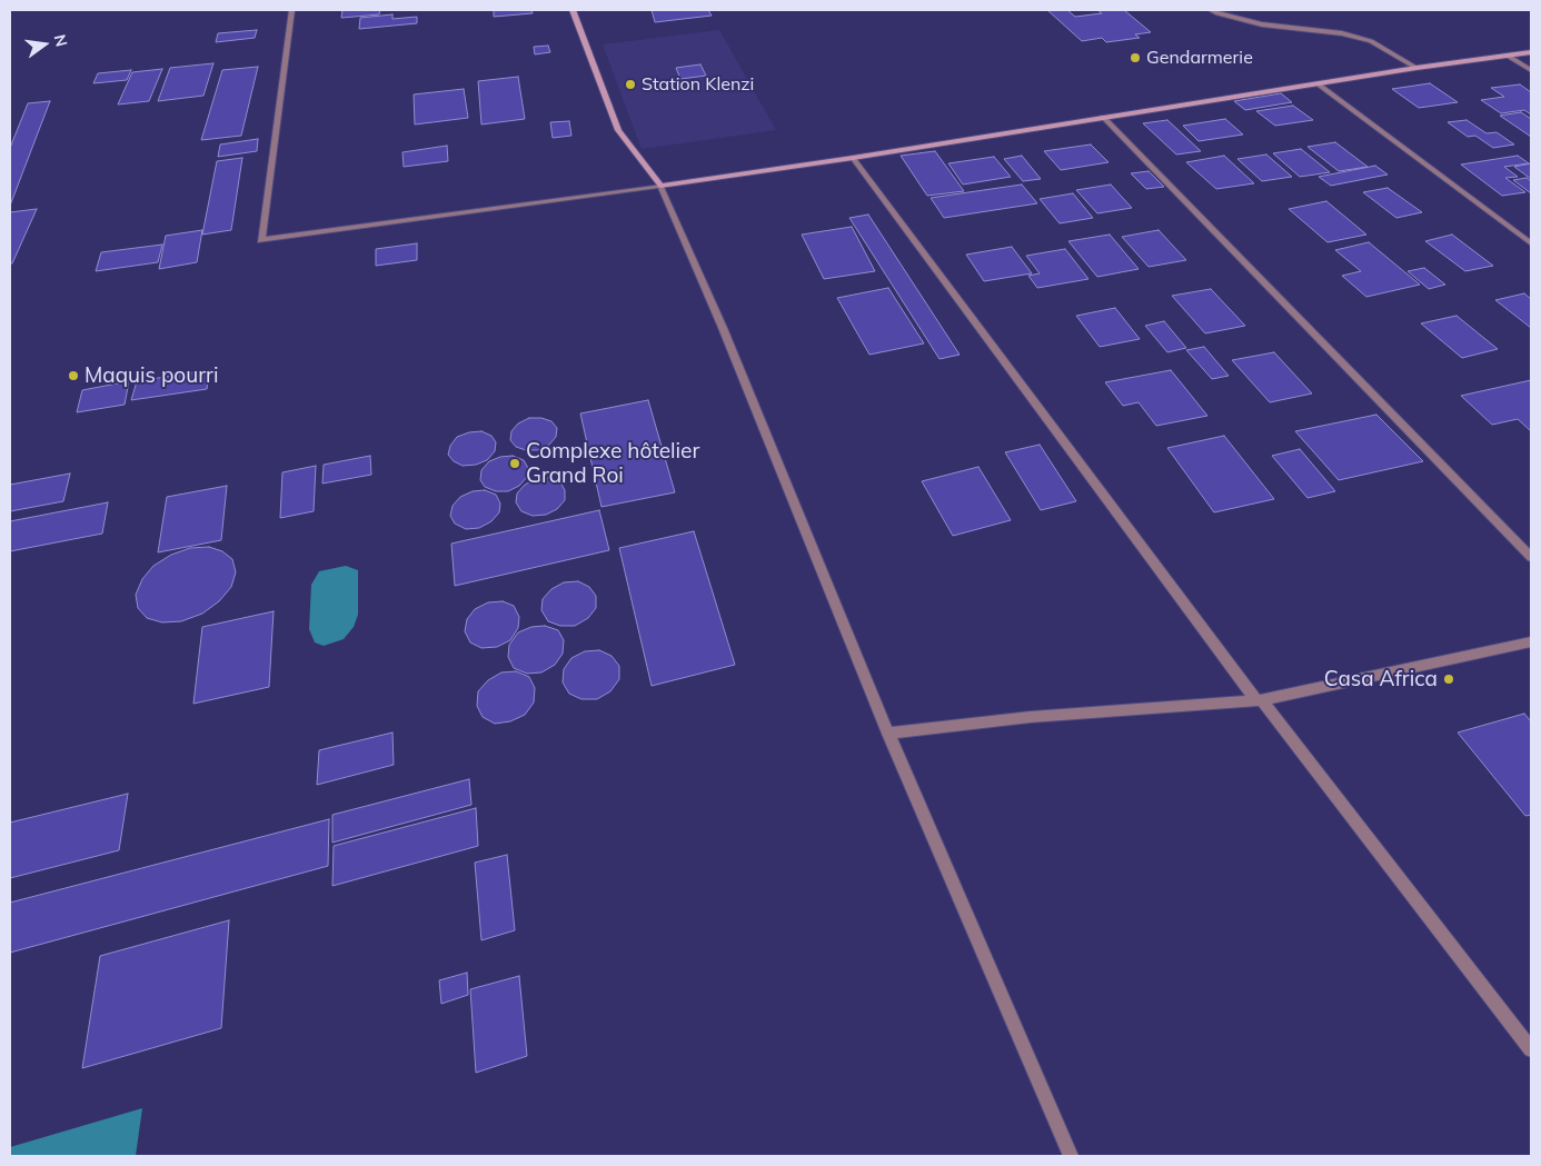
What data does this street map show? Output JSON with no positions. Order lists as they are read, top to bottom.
{
  "places": [
    "Gendarmerie",
    "Station Klenzi",
    "Maquis pourri",
    "Complexe hôtelier Grand Roi",
    "Casa Africa"
  ],
  "north": "right"
}
